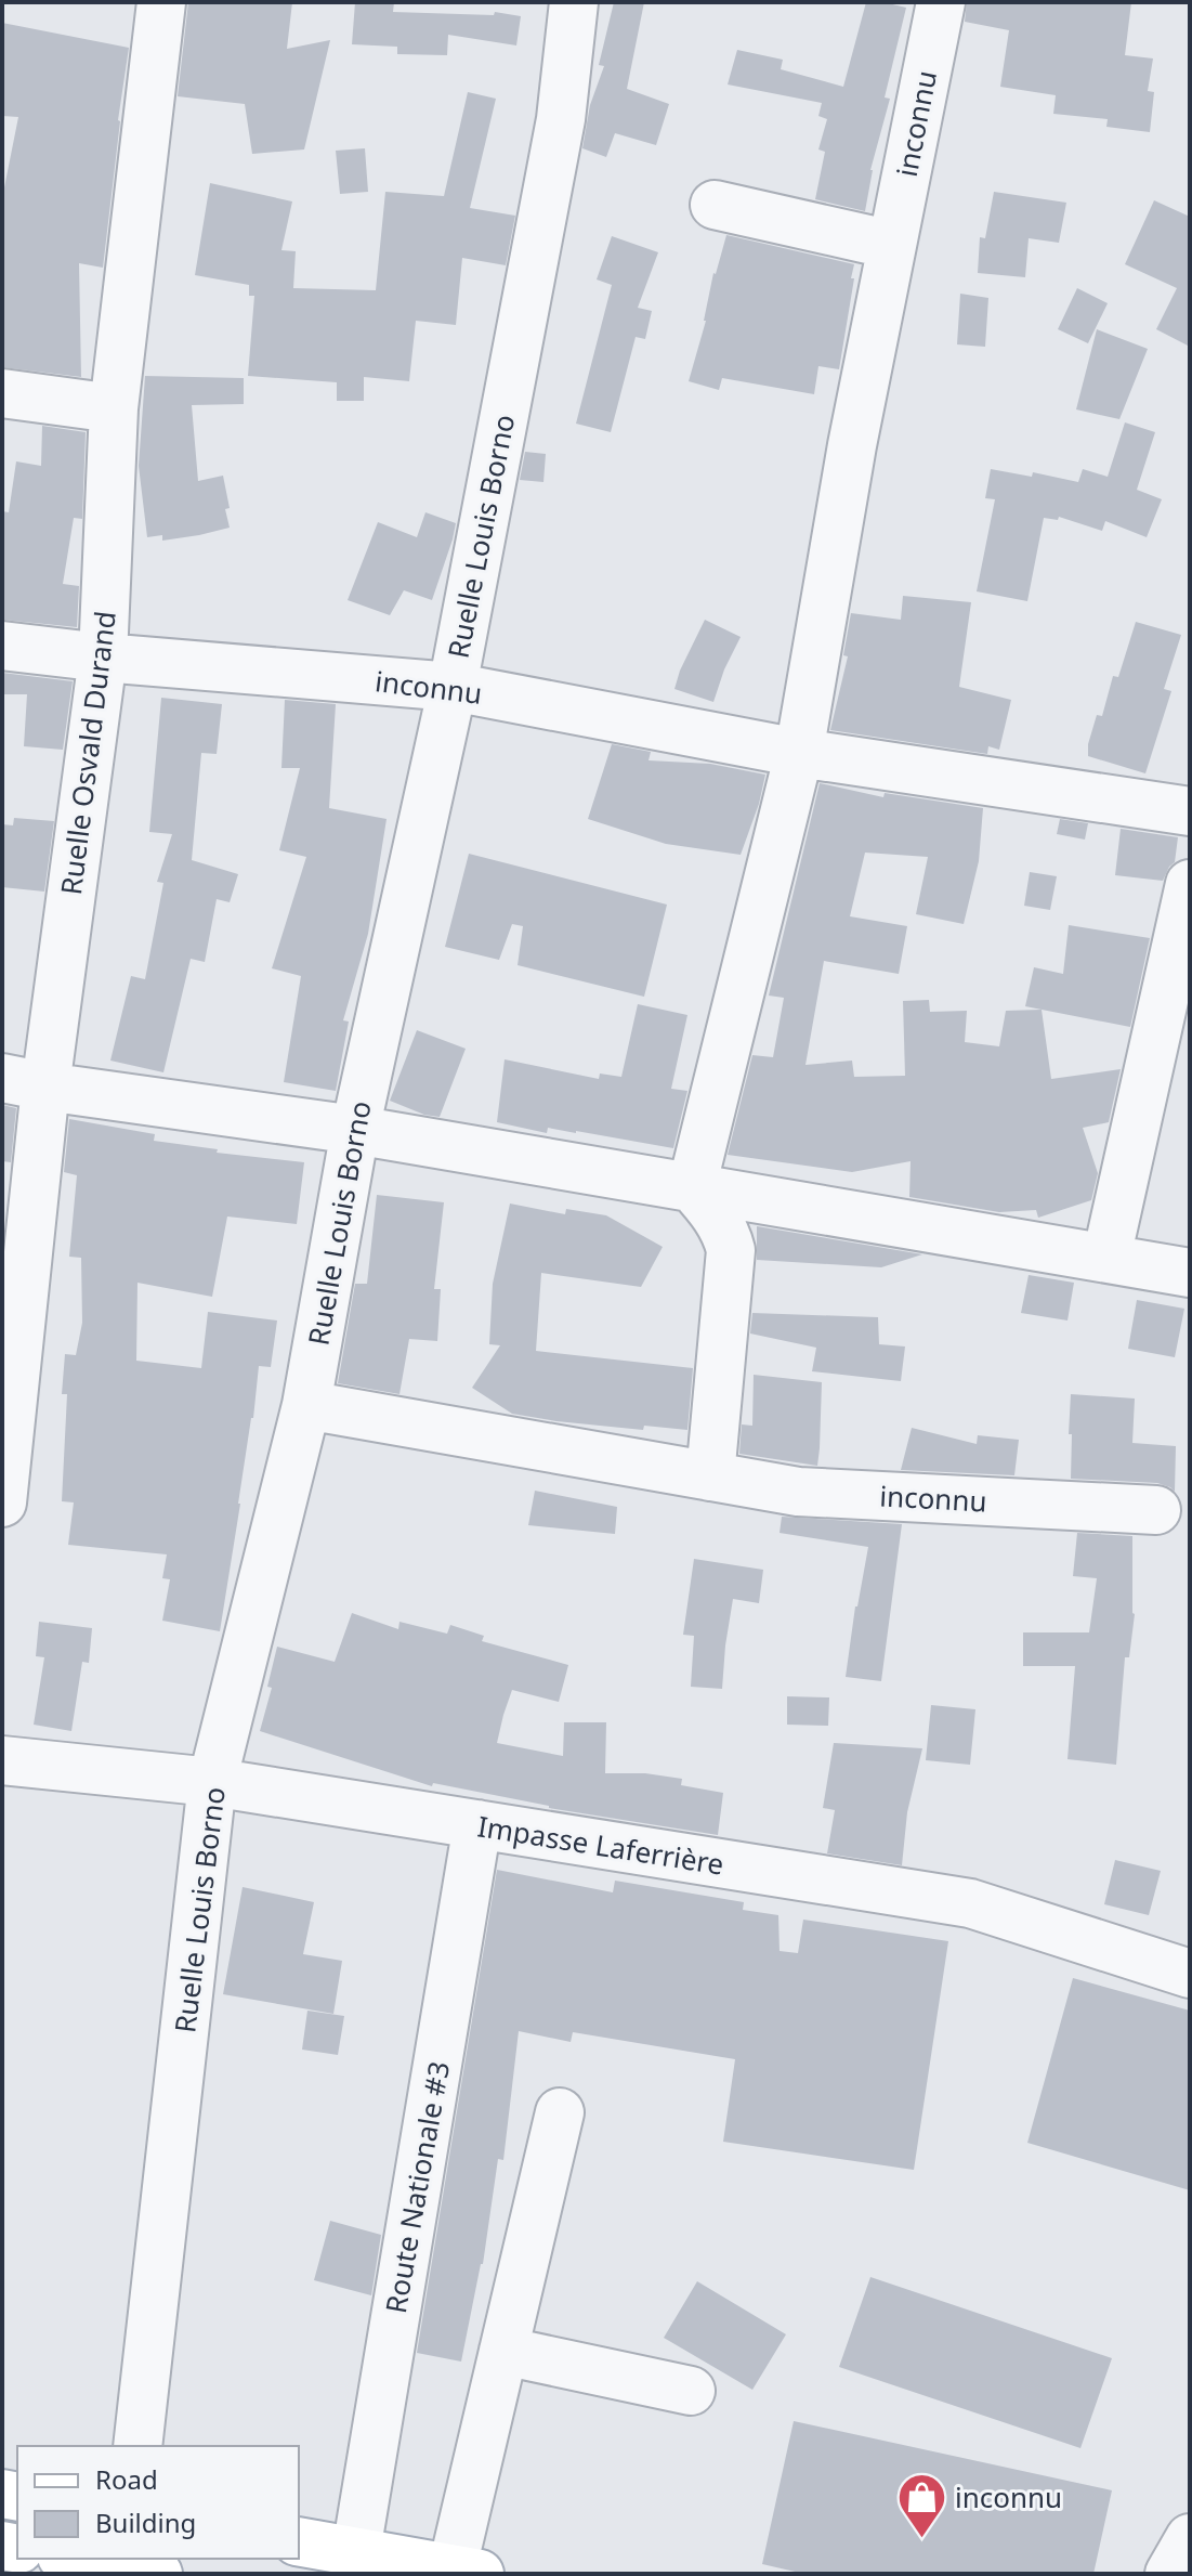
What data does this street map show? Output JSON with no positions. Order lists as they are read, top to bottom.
{
  "streets": {
    "street": [
      "inconnu",
      "Ruelle Louis Borno",
      "Ruelle Osvald Durand",
      "Impasse Laferrière",
      "Route Nationale #3"
    ]
  },
  "crossings": [
    ["inconnu", "Ruelle Louis Borno"],
    ["inconnu", "Ruelle Osvald Durand"],
    ["Ruelle Louis Borno", "Impasse Laferrière"],
    ["Impasse Laferrière", "Route Nationale #3"]
  ],
  "places": {
    "shop": ["inconnu"]
  },
  "legend": ["Road", "Building"]
}
